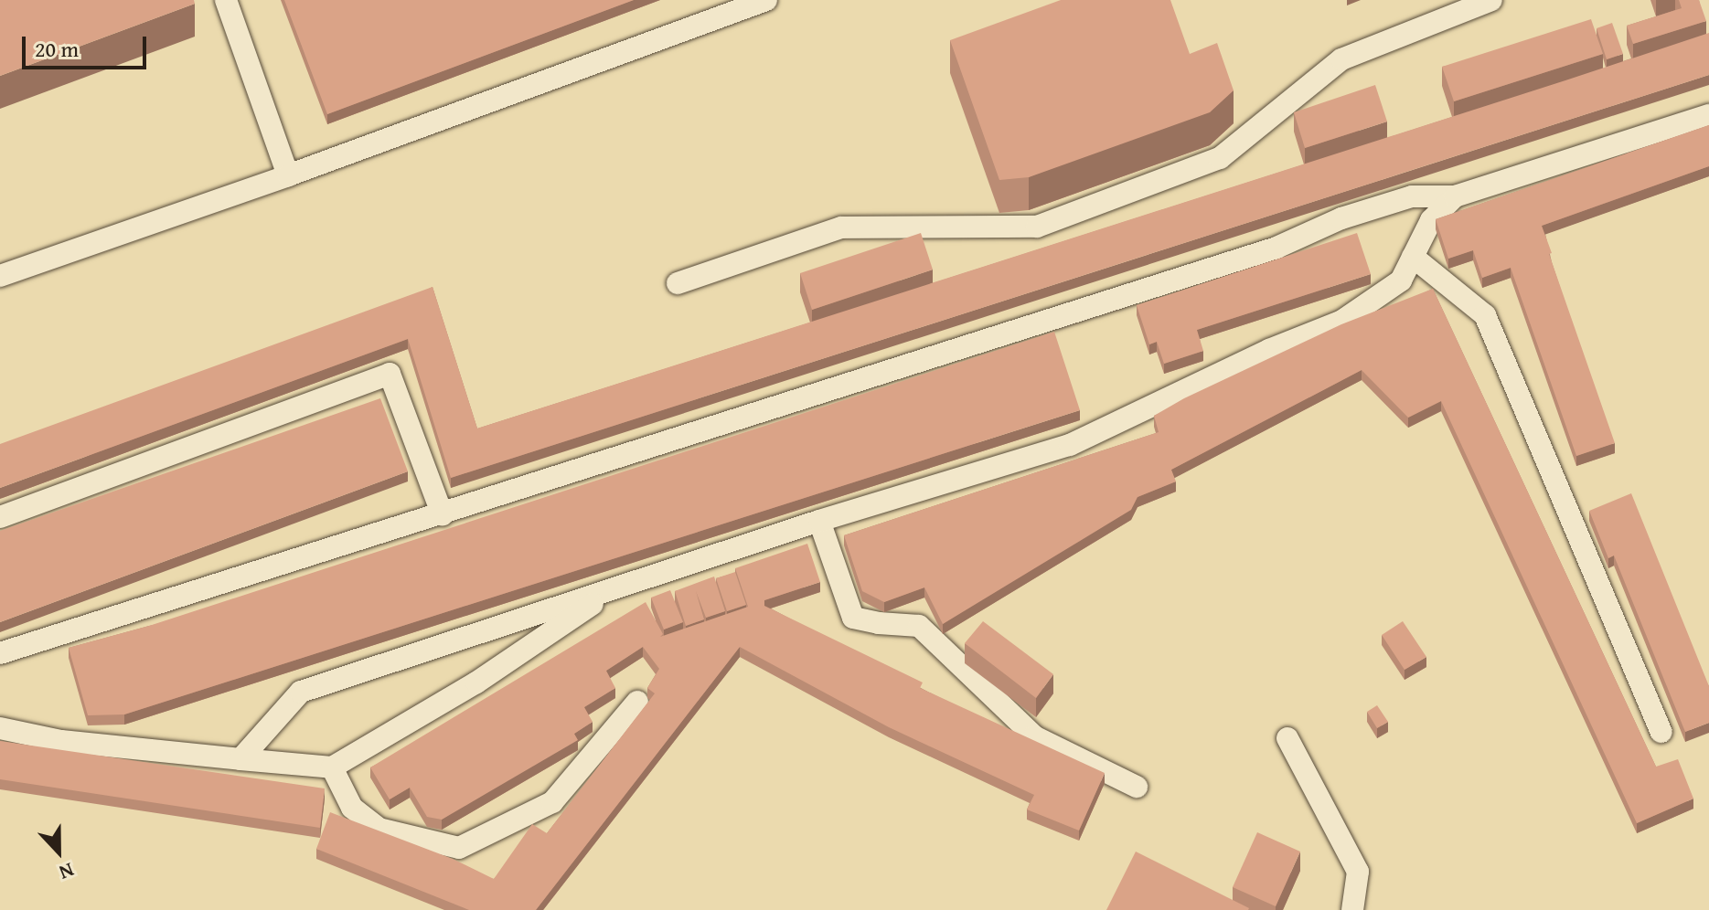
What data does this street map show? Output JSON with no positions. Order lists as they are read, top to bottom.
{
  "scale_bar": "20 m",
  "north": "bottom"
}
